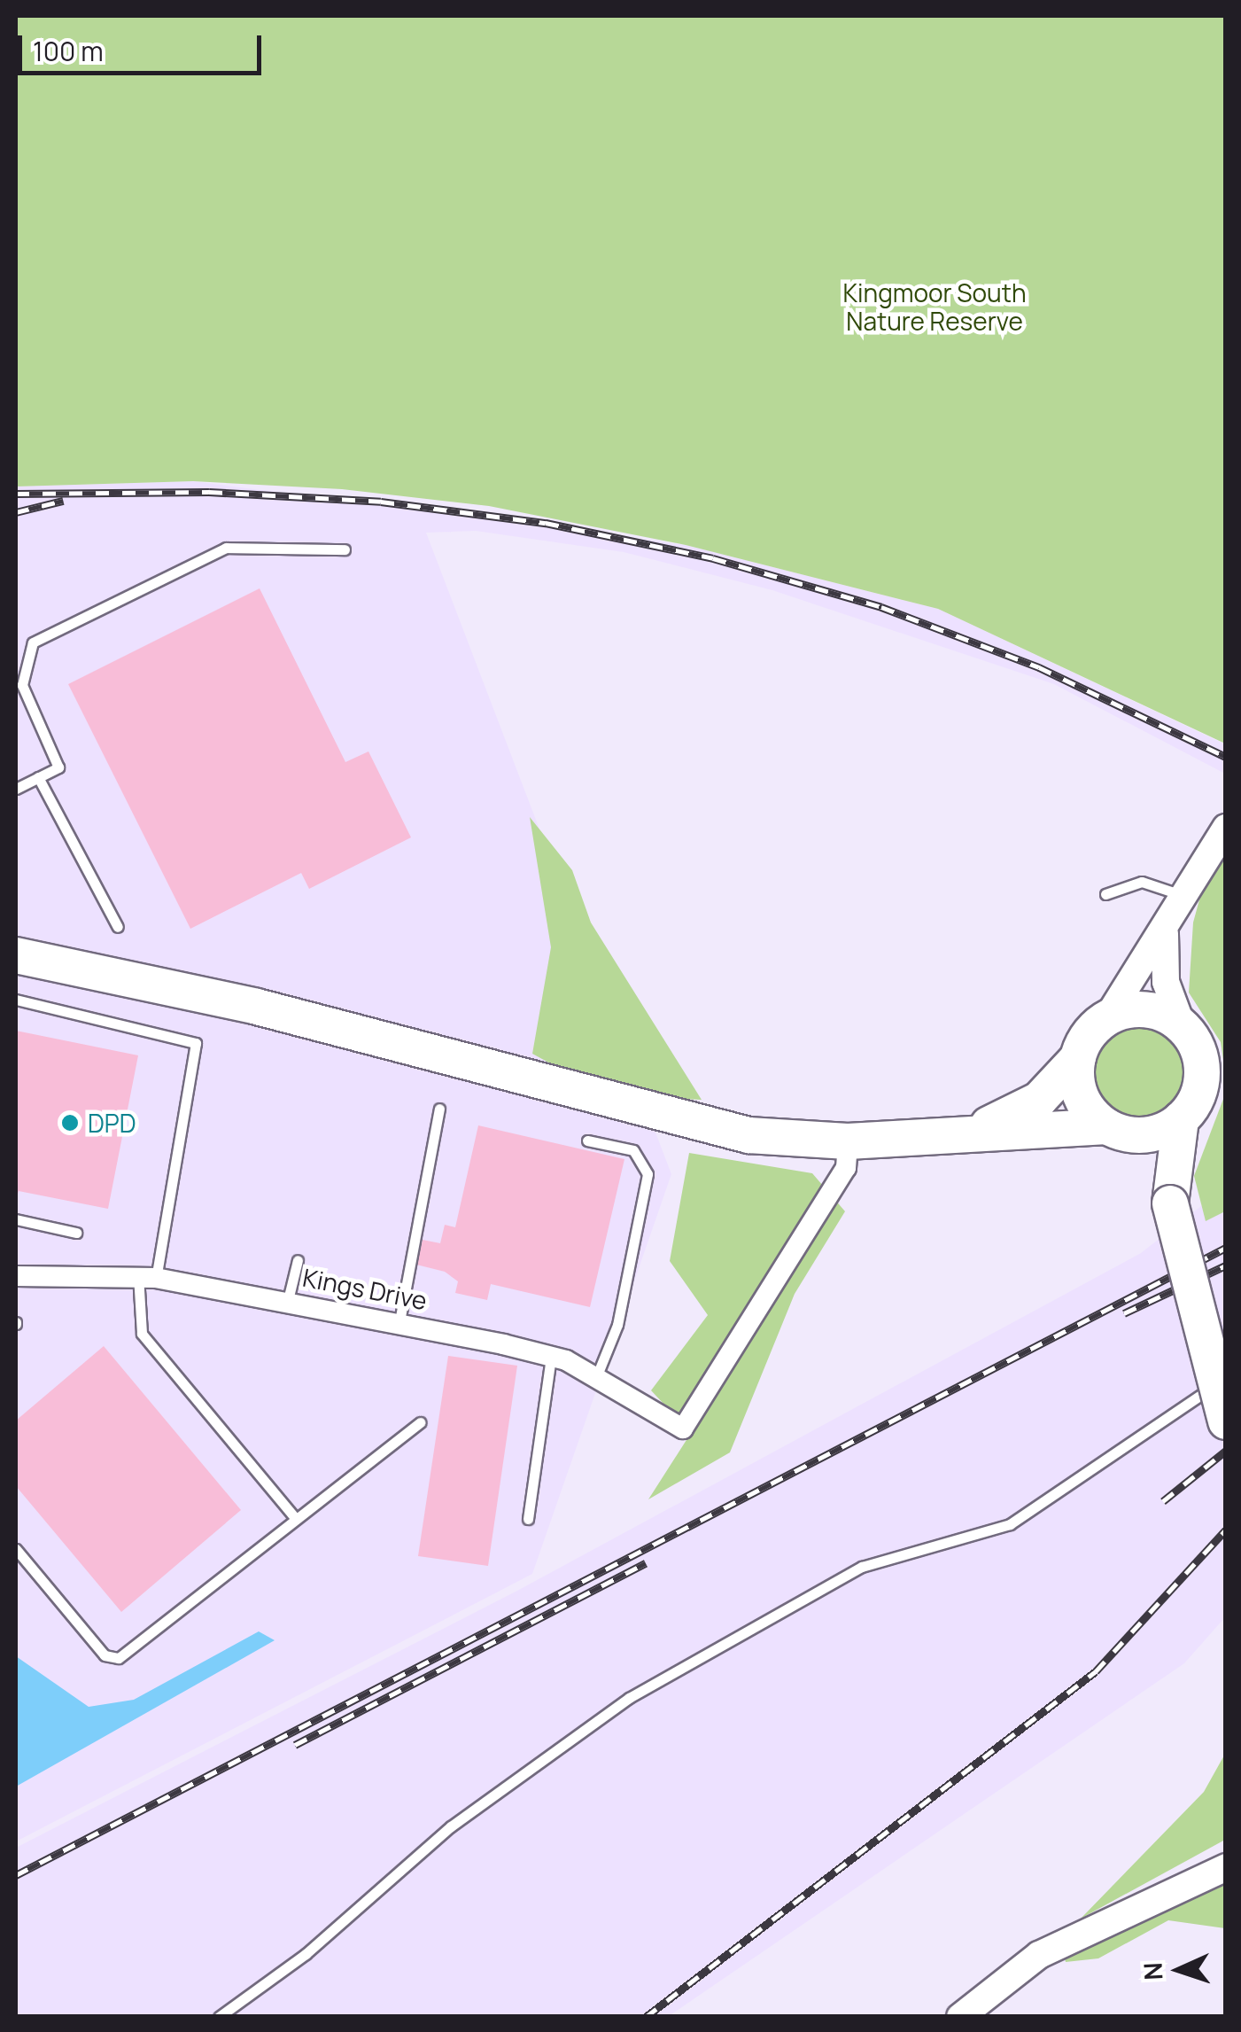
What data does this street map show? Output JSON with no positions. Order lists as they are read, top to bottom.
{
  "streets": {
    "street": ["Kings Drive"]
  },
  "parks": ["Kingmoor South Nature Reserve"],
  "places": ["DPD"],
  "scale_bar": "100 m",
  "north": "left"
}
